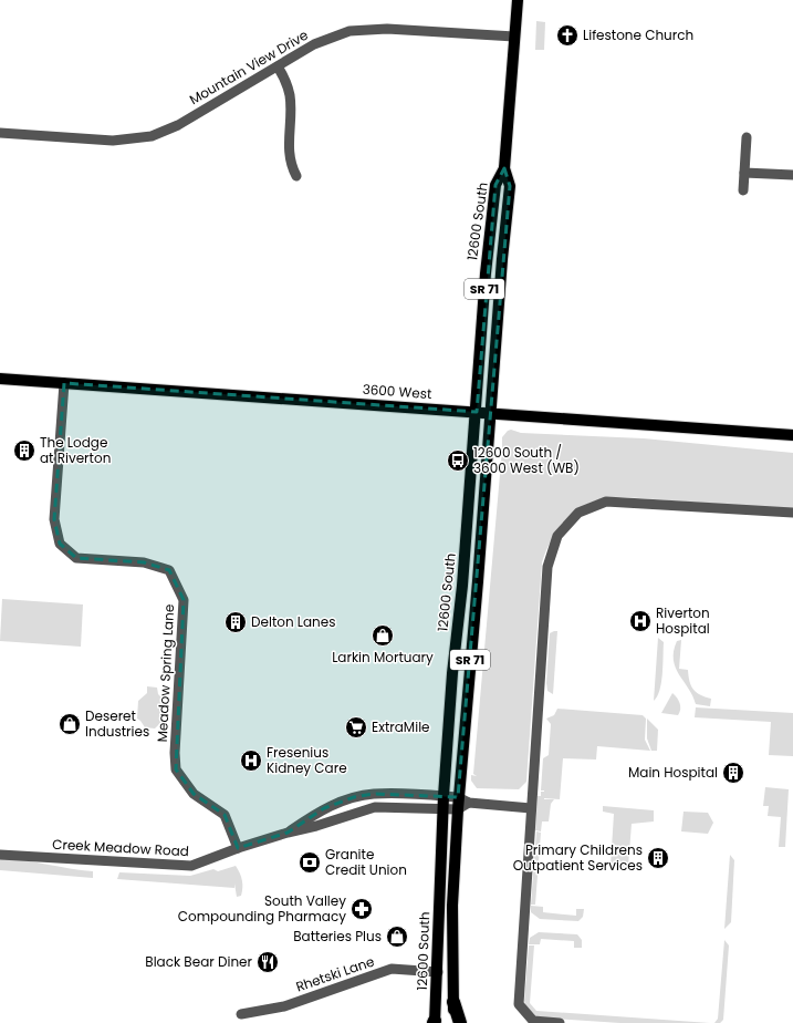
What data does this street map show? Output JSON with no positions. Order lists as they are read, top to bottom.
{
  "streets": {
    "main road": ["12600 South", "SR 71", "3600 West"],
    "street": [
      "Mountain View Drive",
      "Meadow Spring Lane",
      "Creek Meadow Road",
      "Rhetski Lane"
    ]
  },
  "crossings": [
    ["Mountain View Drive", "12600 South"],
    ["12600 South", "3600 West"],
    ["12600 South", "Creek Meadow Road"],
    ["12600 South", "Rhetski Lane"],
    ["3600 West", "Meadow Spring Lane"],
    ["Meadow Spring Lane", "Creek Meadow Road"]
  ],
  "places": {
    "church": ["Lifestone Church"],
    "building": [
      "The Lodge at Riverton",
      "Delton Lanes",
      "Main Hospital",
      "Primary Childrens Outpatient Services"
    ],
    "bus stop": ["12600 South / 3600 West (WB)"],
    "hospital": ["Riverton Hospital", "Fresenius Kidney Care"],
    "shop": ["Larkin Mortuary", "Deseret Industries", "Batteries Plus"],
    "supermarket": ["ExtraMile"],
    "bank": ["Granite Credit Union"],
    "pharmacy": ["South Valley Compounding Pharmacy"],
    "restaurant": ["Black Bear Diner"]
  }
}
